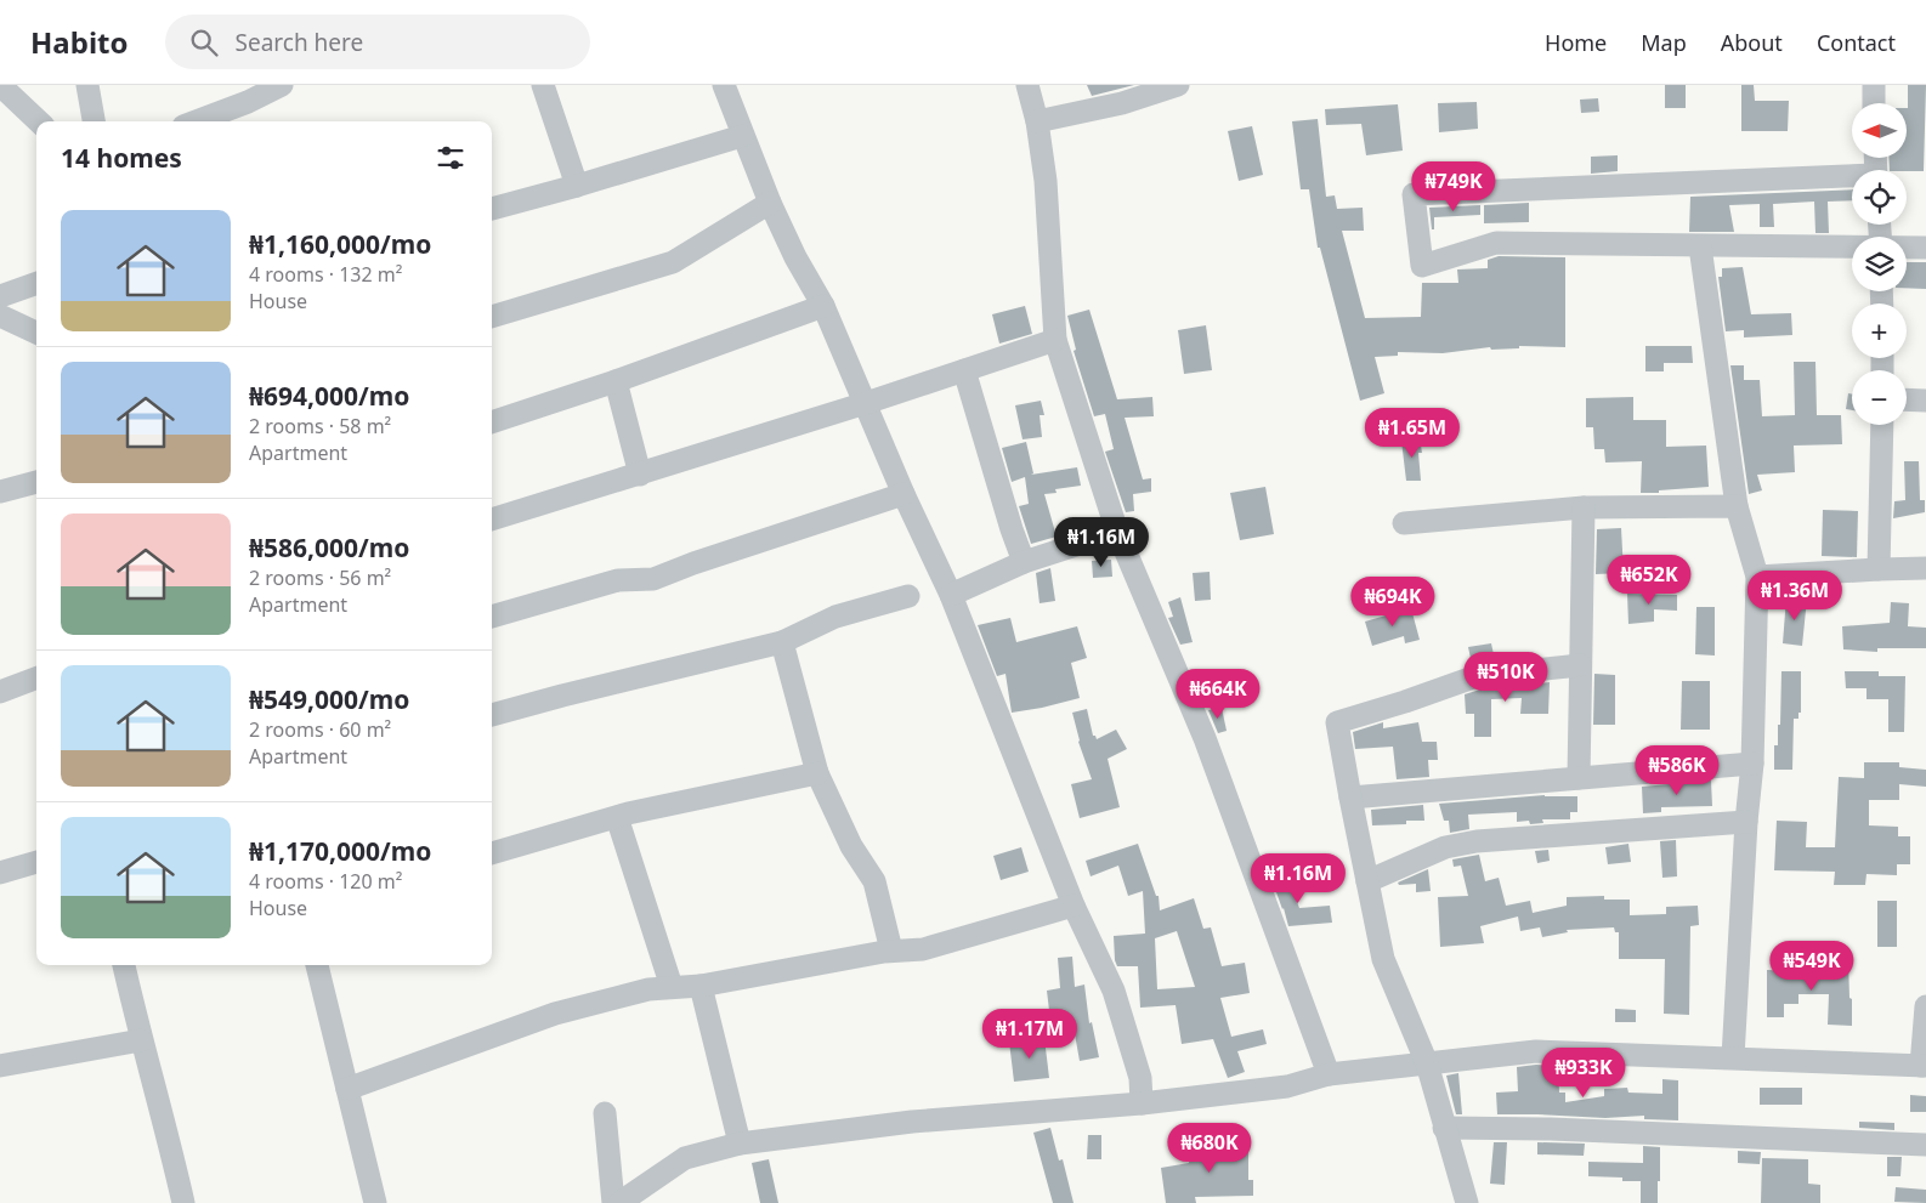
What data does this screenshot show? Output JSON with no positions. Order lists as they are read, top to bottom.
{
  "north": "left",
  "page": {
    "header": "Habito",
    "search": "Search here",
    "nav": [
      "Home",
      "Map",
      "About",
      "Contact"
    ],
    "map_buttons": ["+", "−"],
    "heading": "14 homes",
    "price": [
      "₦749K",
      "₦1.65M",
      "₦1.16M",
      "₦652K",
      "₦1.36M",
      "₦694K",
      "₦510K",
      "₦664K",
      "₦586K",
      "₦1.16M",
      "₦549K",
      "₦1.17M",
      "₦933K",
      "₦680K"
    ],
    "list": [
      {
        "name": "₦1,160,000/mo",
        "note": "4 rooms · 132 m² · House"
      },
      {
        "name": "₦694,000/mo",
        "note": "2 rooms · 58 m² · Apartment"
      },
      {
        "name": "₦586,000/mo",
        "note": "2 rooms · 56 m² · Apartment"
      },
      {
        "name": "₦549,000/mo",
        "note": "2 rooms · 60 m² · Apartment"
      },
      {
        "name": "₦1,170,000/mo",
        "note": "4 rooms · 120 m² · House"
      }
    ]
  }
}
